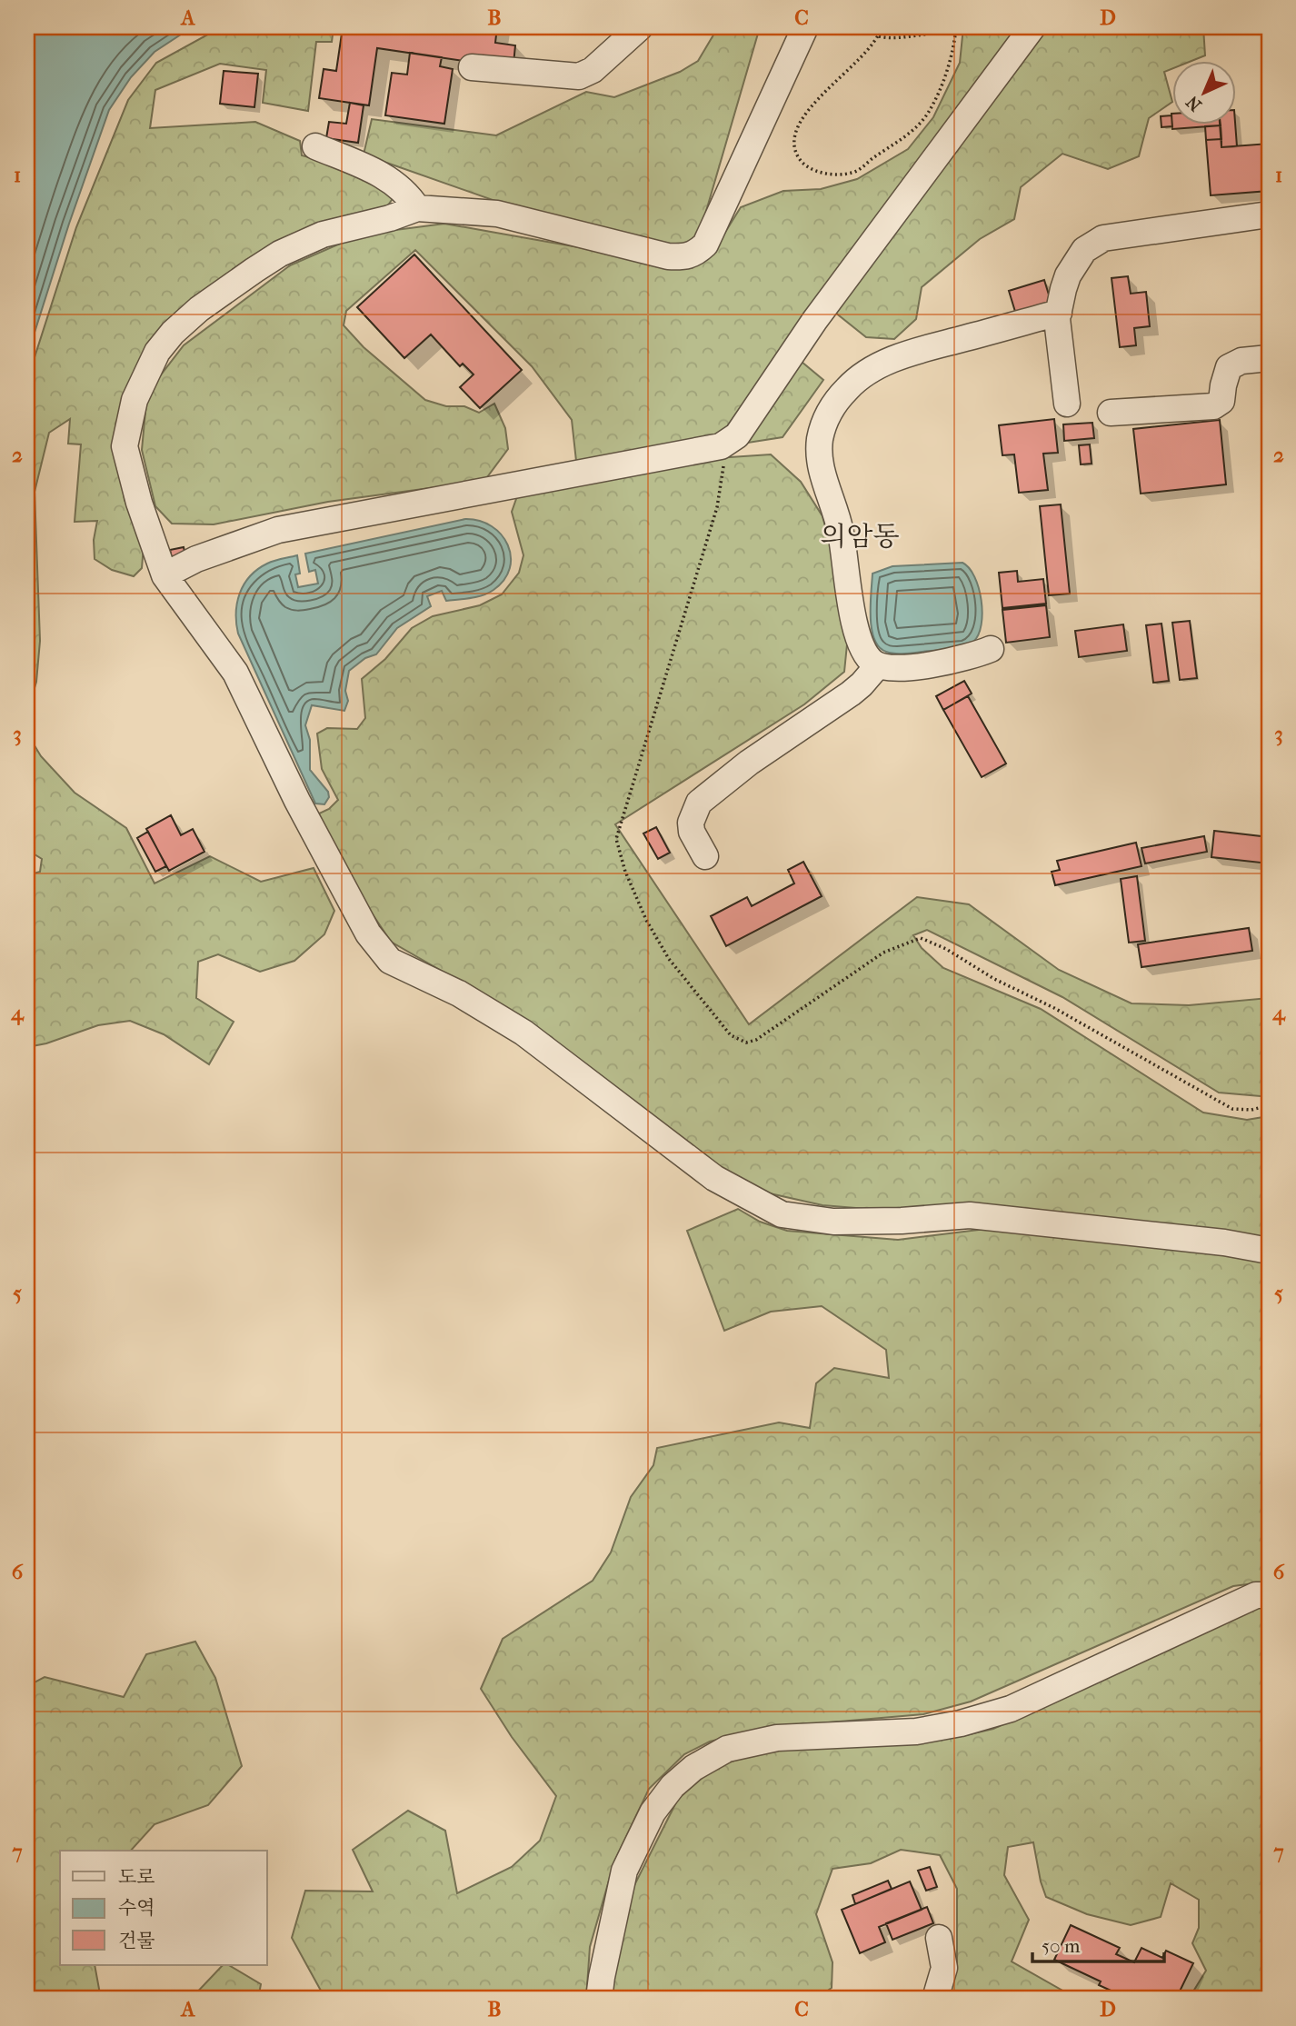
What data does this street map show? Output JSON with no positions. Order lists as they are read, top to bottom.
{
  "districts": ["의암동"],
  "legend": ["도로", "수역", "건물"],
  "scale_bar": "50 m",
  "north": "bottom left",
  "grid": {
    "columns": [
      "A",
      "B",
      "C",
      "D"
    ],
    "rows": [
      "1",
      "2",
      "3",
      "4",
      "5",
      "6",
      "7"
    ]
  }
}
